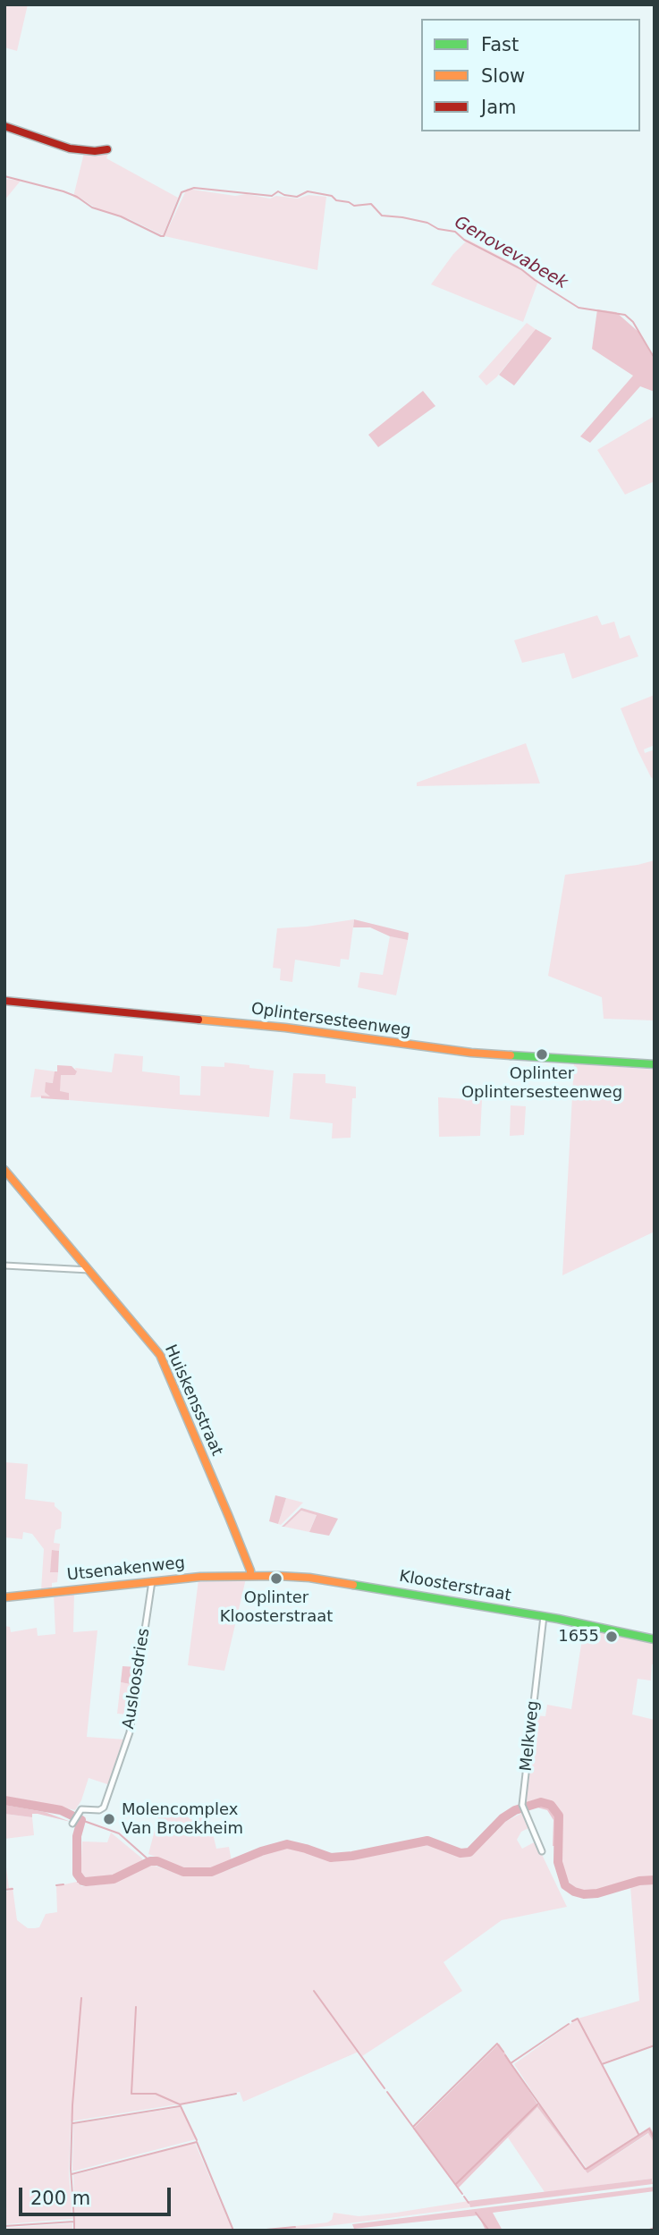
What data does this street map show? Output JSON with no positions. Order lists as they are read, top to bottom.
{
  "streets": {
    "street": [
      "Oplintersesteenweg",
      "Huiskensstraat",
      "Utsenakenweg",
      "Kloosterstraat",
      "Ausloosdries",
      "Melkweg"
    ]
  },
  "crossings": [
    ["Huiskensstraat", "Utsenakenweg"],
    ["Huiskensstraat", "Kloosterstraat"],
    ["Utsenakenweg", "Kloosterstraat"],
    ["Utsenakenweg", "Ausloosdries"],
    ["Kloosterstraat", "Melkweg"]
  ],
  "water": ["Genovevabeek"],
  "places": [
    "Oplinter Oplintersesteenweg",
    "Oplinter Kloosterstraat",
    "1655",
    "Molencomplex Van Broekheim"
  ],
  "legend": ["Fast", "Slow", "Jam"],
  "scale_bar": "200 m"
}
